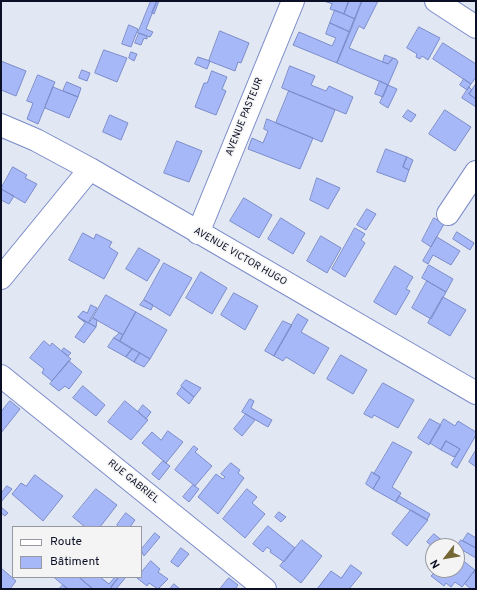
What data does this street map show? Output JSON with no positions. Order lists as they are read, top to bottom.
{
  "streets": {
    "street": ["AVENUE PASTEUR", "AVENUE VICTOR HUGO", "RUE GABRIEL"]
  },
  "crossings": [
    ["AVENUE PASTEUR", "AVENUE VICTOR HUGO"]
  ],
  "legend": ["Route", "Bâtiment"],
  "north": "bottom left"
}
